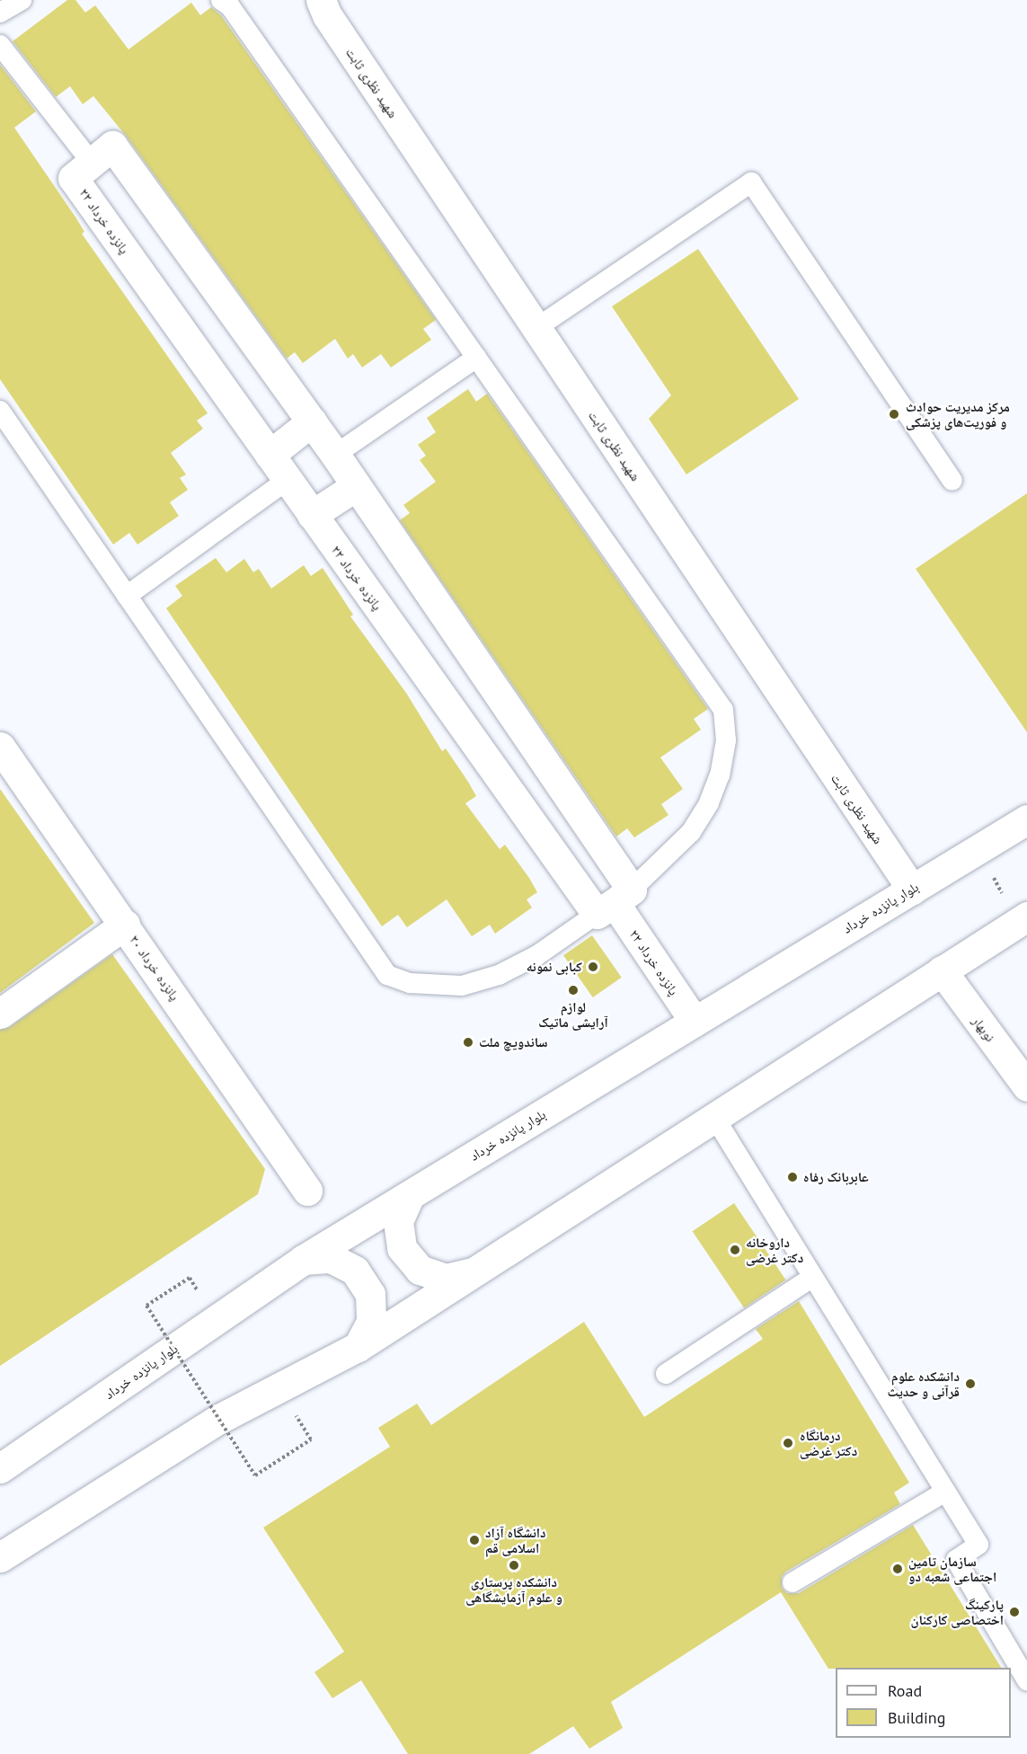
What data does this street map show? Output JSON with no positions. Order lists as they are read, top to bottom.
{
  "streets": {
    "street": [
      "شهید نظری ثابت",
      "پانزده خرداد ۲۲",
      "بلوار پانزده خرداد",
      "پانزده خرداد ۲۰",
      "نوبهار"
    ]
  },
  "crossings": [
    ["شهید نظری ثابت", "بلوار پانزده خرداد"],
    ["پانزده خرداد ۲۲", "بلوار پانزده خرداد"]
  ],
  "places": [
    "مرکز مدیریت حوادث و فوریت‌های پزشکی",
    "کبابی نمونه",
    "لوازم آرایشی ماتیک",
    "ساندویچ ملت",
    "عابربانک رفاه",
    "داروخانه دکتر غرضی",
    "دانشکده علوم قرآنی و حدیث",
    "درمانگاه دکتر غرضی",
    "دانشگاه آزاد اسلامی قم",
    "دانشکده پرستاری و علوم آزمایشگاهی",
    "سازمان تامین اجتماعی شعبه دو",
    "پارکینگ اختصاصی کارکنان"
  ],
  "legend": ["Road", "Building"]
}
